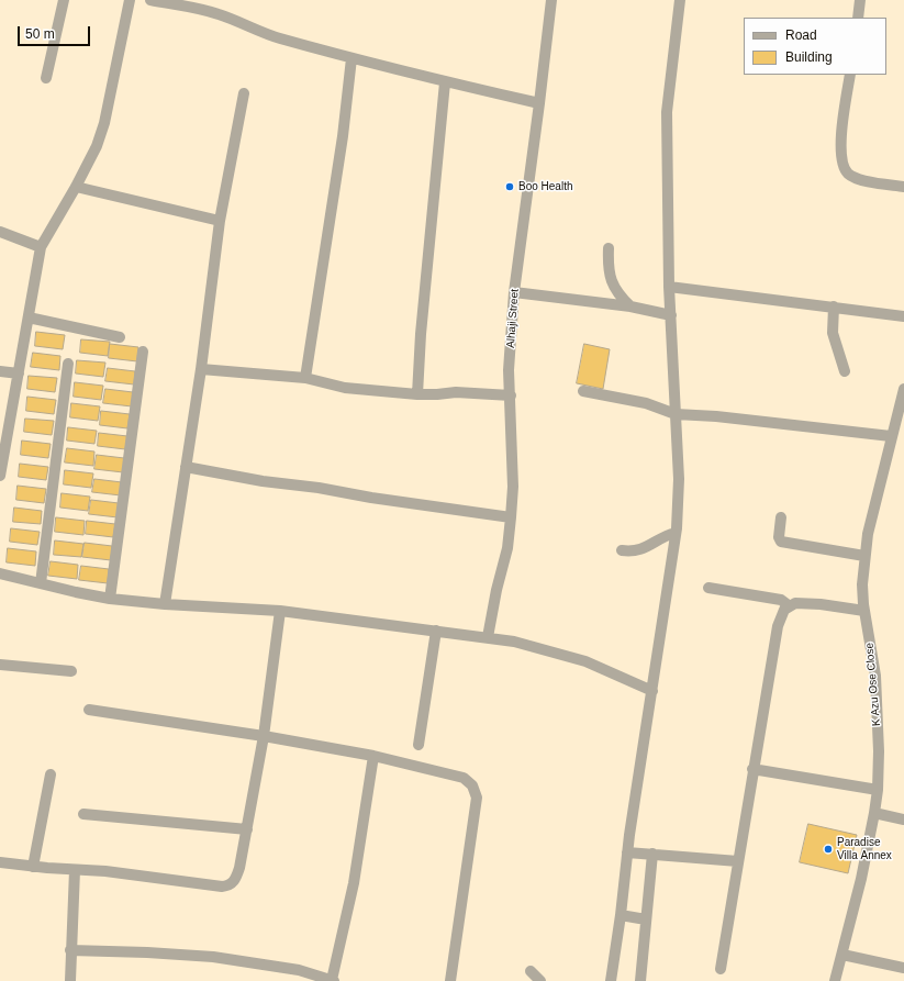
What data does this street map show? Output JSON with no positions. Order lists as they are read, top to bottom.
{
  "streets": {
    "street": ["Alhaji Street", "K Azu Ose Close"]
  },
  "places": ["Boo Health", "Paradise Villa Annex"],
  "legend": ["Road", "Building"],
  "scale_bar": "50 m"
}
